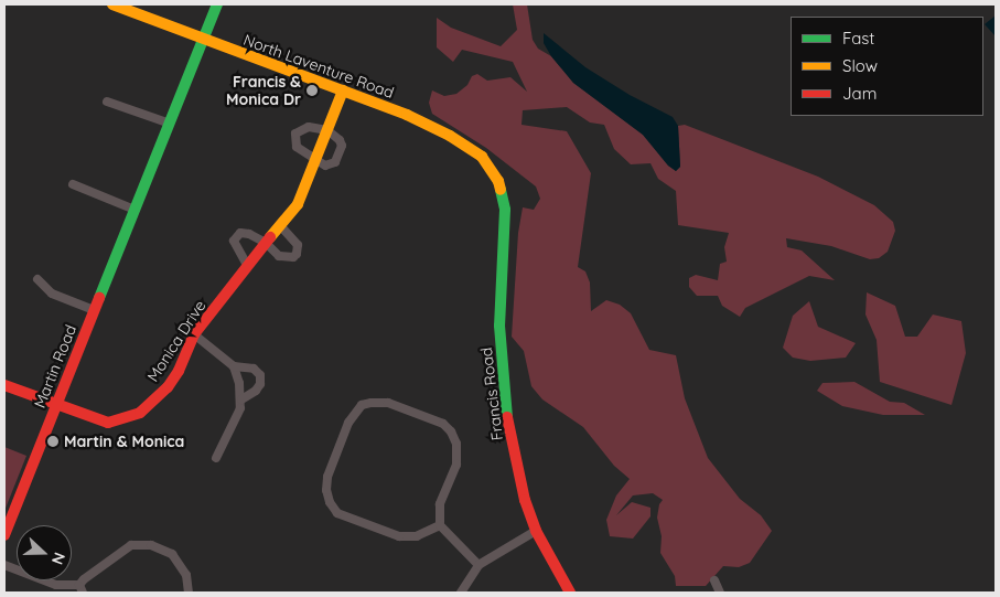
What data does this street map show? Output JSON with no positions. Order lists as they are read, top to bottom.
{
  "streets": {
    "street": [
      "North Laventure Road",
      "Monica Drive",
      "Martin Road",
      "Francis Road"
    ]
  },
  "crossings": [
    ["North Laventure Road", "Monica Drive"],
    ["North Laventure Road", "Martin Road"],
    ["North Laventure Road", "Francis Road"],
    ["Monica Drive", "Martin Road"]
  ],
  "places": ["Francis & Monica Dr", "Martin & Monica"],
  "legend": ["Fast", "Slow", "Jam"],
  "north": "right"
}
